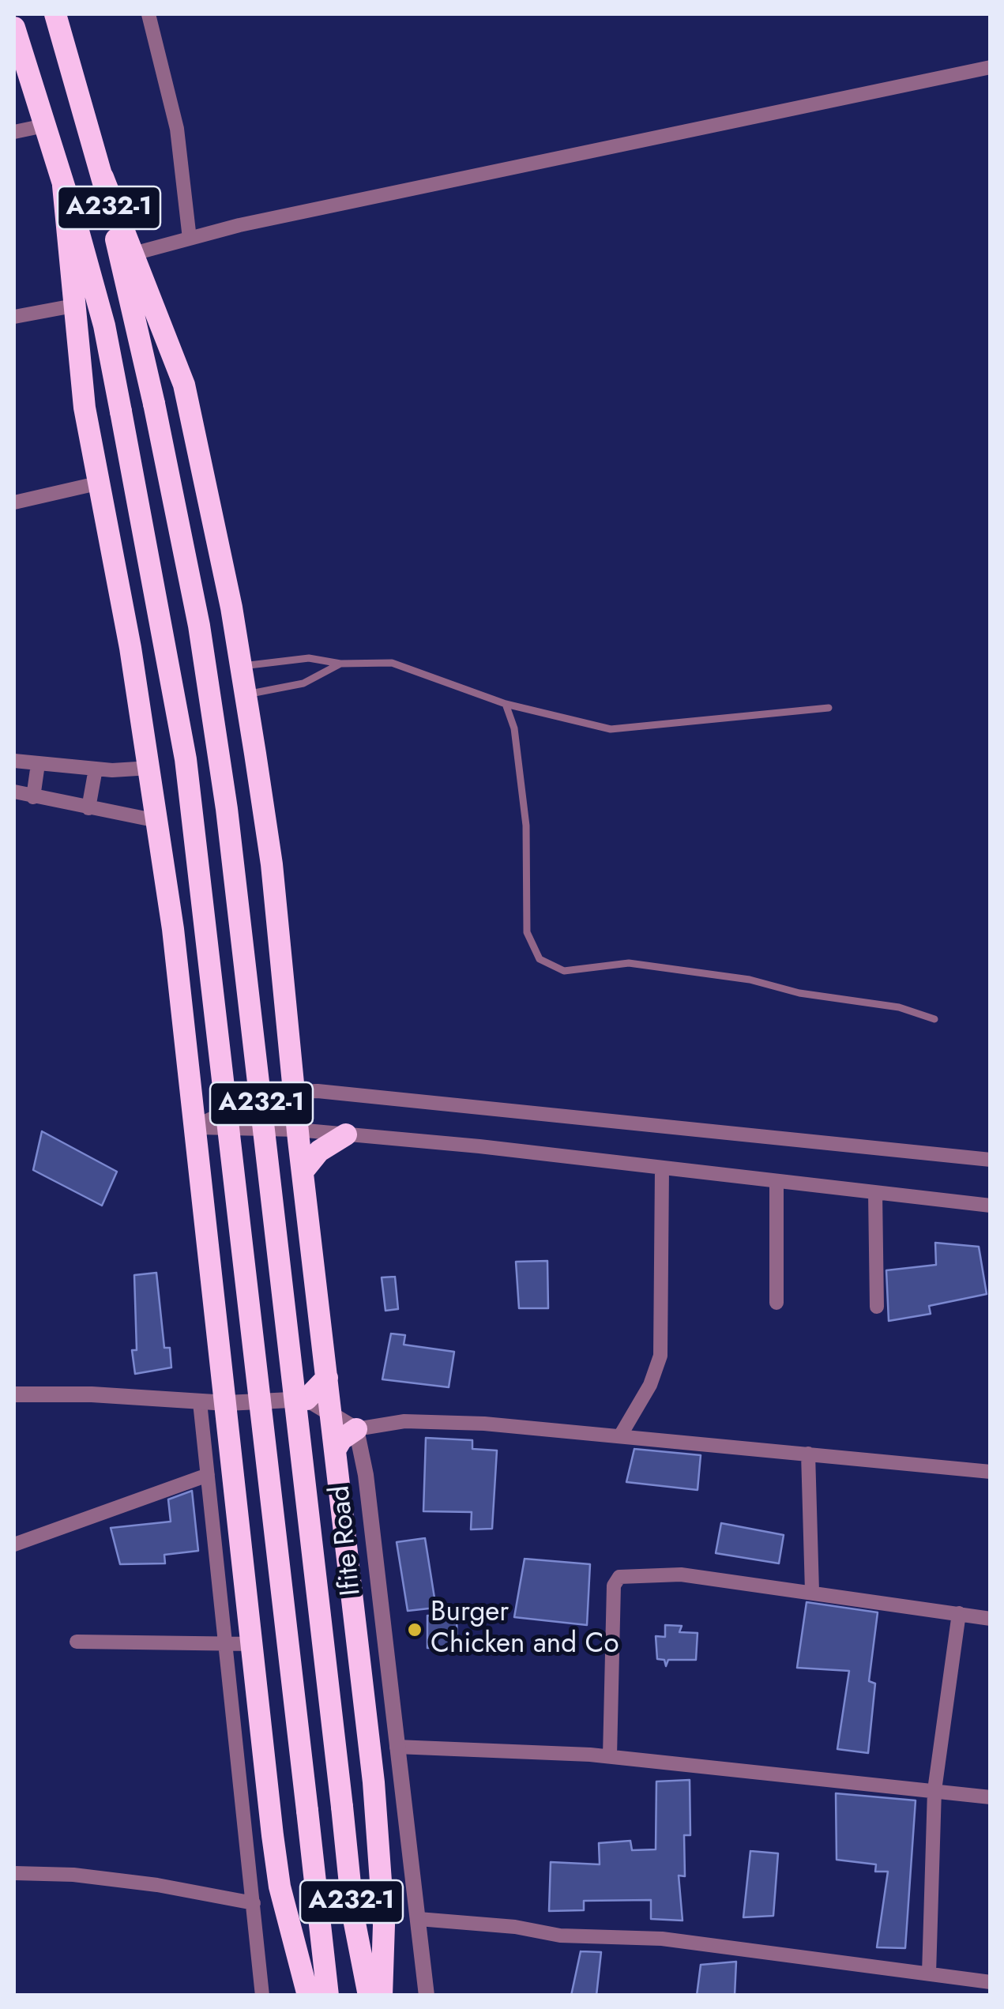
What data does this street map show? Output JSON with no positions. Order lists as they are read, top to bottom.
{
  "streets": {
    "highway": ["A232-1"],
    "street": ["Ifite Road"]
  },
  "places": ["Burger Chicken and Co"]
}
